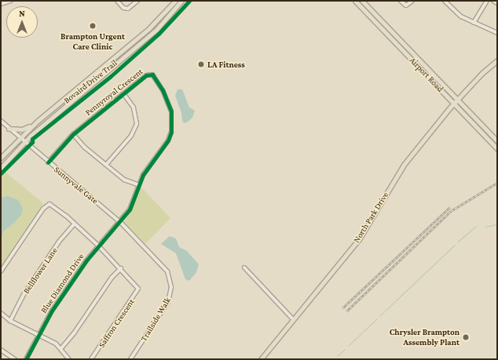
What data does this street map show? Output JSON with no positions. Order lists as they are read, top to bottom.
{
  "streets": {
    "main road": ["Airport Road", "North Park Drive"],
    "street": [
      "Pennyroyal Crescent",
      "Sunnyvale Gate",
      "Bellflower Lane",
      "Blue Diamond Drive",
      "Trailside Walk",
      "Saffron Crescent"
    ],
    "cycle path": ["Bovaird Drive Trail"]
  },
  "crossings": [
    ["Airport Road", "North Park Drive"],
    ["Pennyroyal Crescent", "Sunnyvale Gate"],
    ["Pennyroyal Crescent", "Blue Diamond Drive"],
    ["Pennyroyal Crescent", "Trailside Walk"],
    ["Sunnyvale Gate", "Blue Diamond Drive"],
    ["Sunnyvale Gate", "Trailside Walk"],
    ["Bellflower Lane", "Saffron Crescent"],
    ["Blue Diamond Drive", "Trailside Walk"],
    ["Blue Diamond Drive", "Saffron Crescent"]
  ],
  "places": ["Brampton Urgent Care Clinic", "LA Fitness", "Chrysler Brampton Assembly Plant"],
  "north": "top"
}
